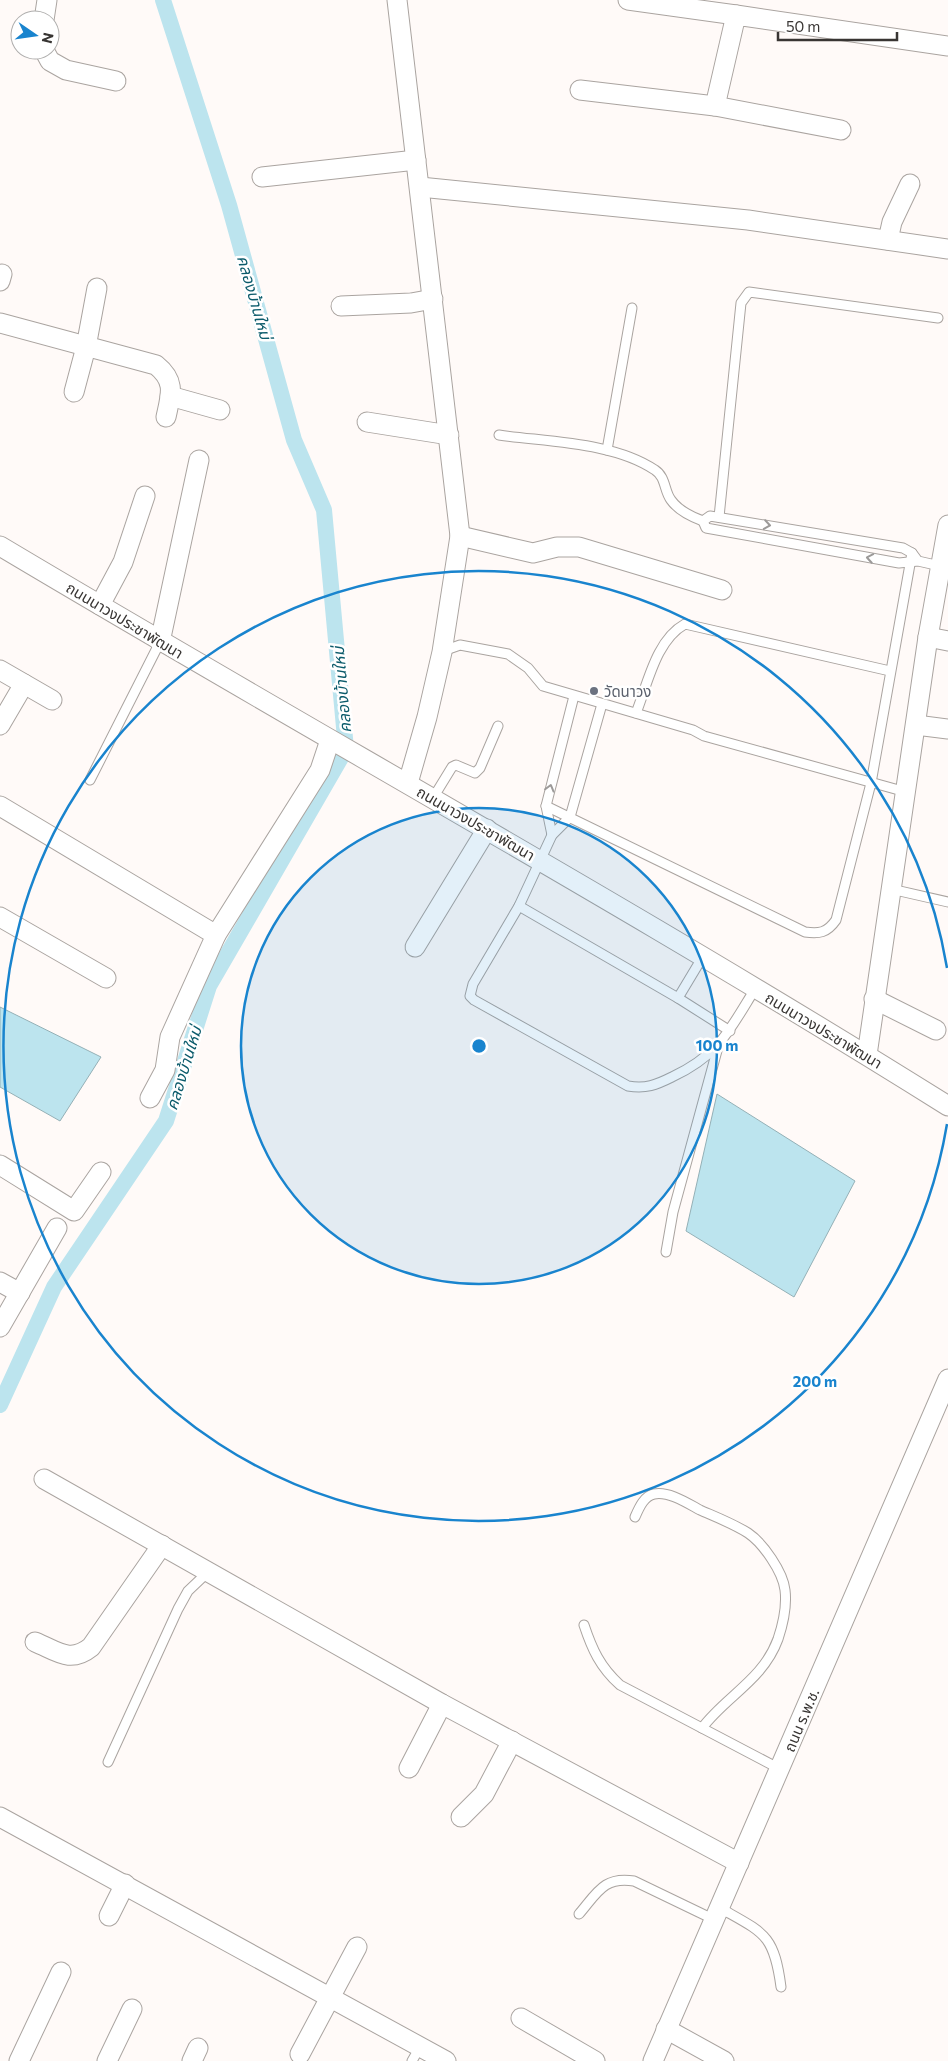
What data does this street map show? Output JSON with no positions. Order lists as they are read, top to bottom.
{
  "streets": {
    "street": ["ถนนนาวงประชาพัฒนา", "ถนน ร.พ.ช."]
  },
  "water": ["คลองบ้านใหม่"],
  "places": ["วัดนาวง"],
  "scale_bar": "50 m",
  "north": "right",
  "rings": ["100 m", "200 m"]
}
